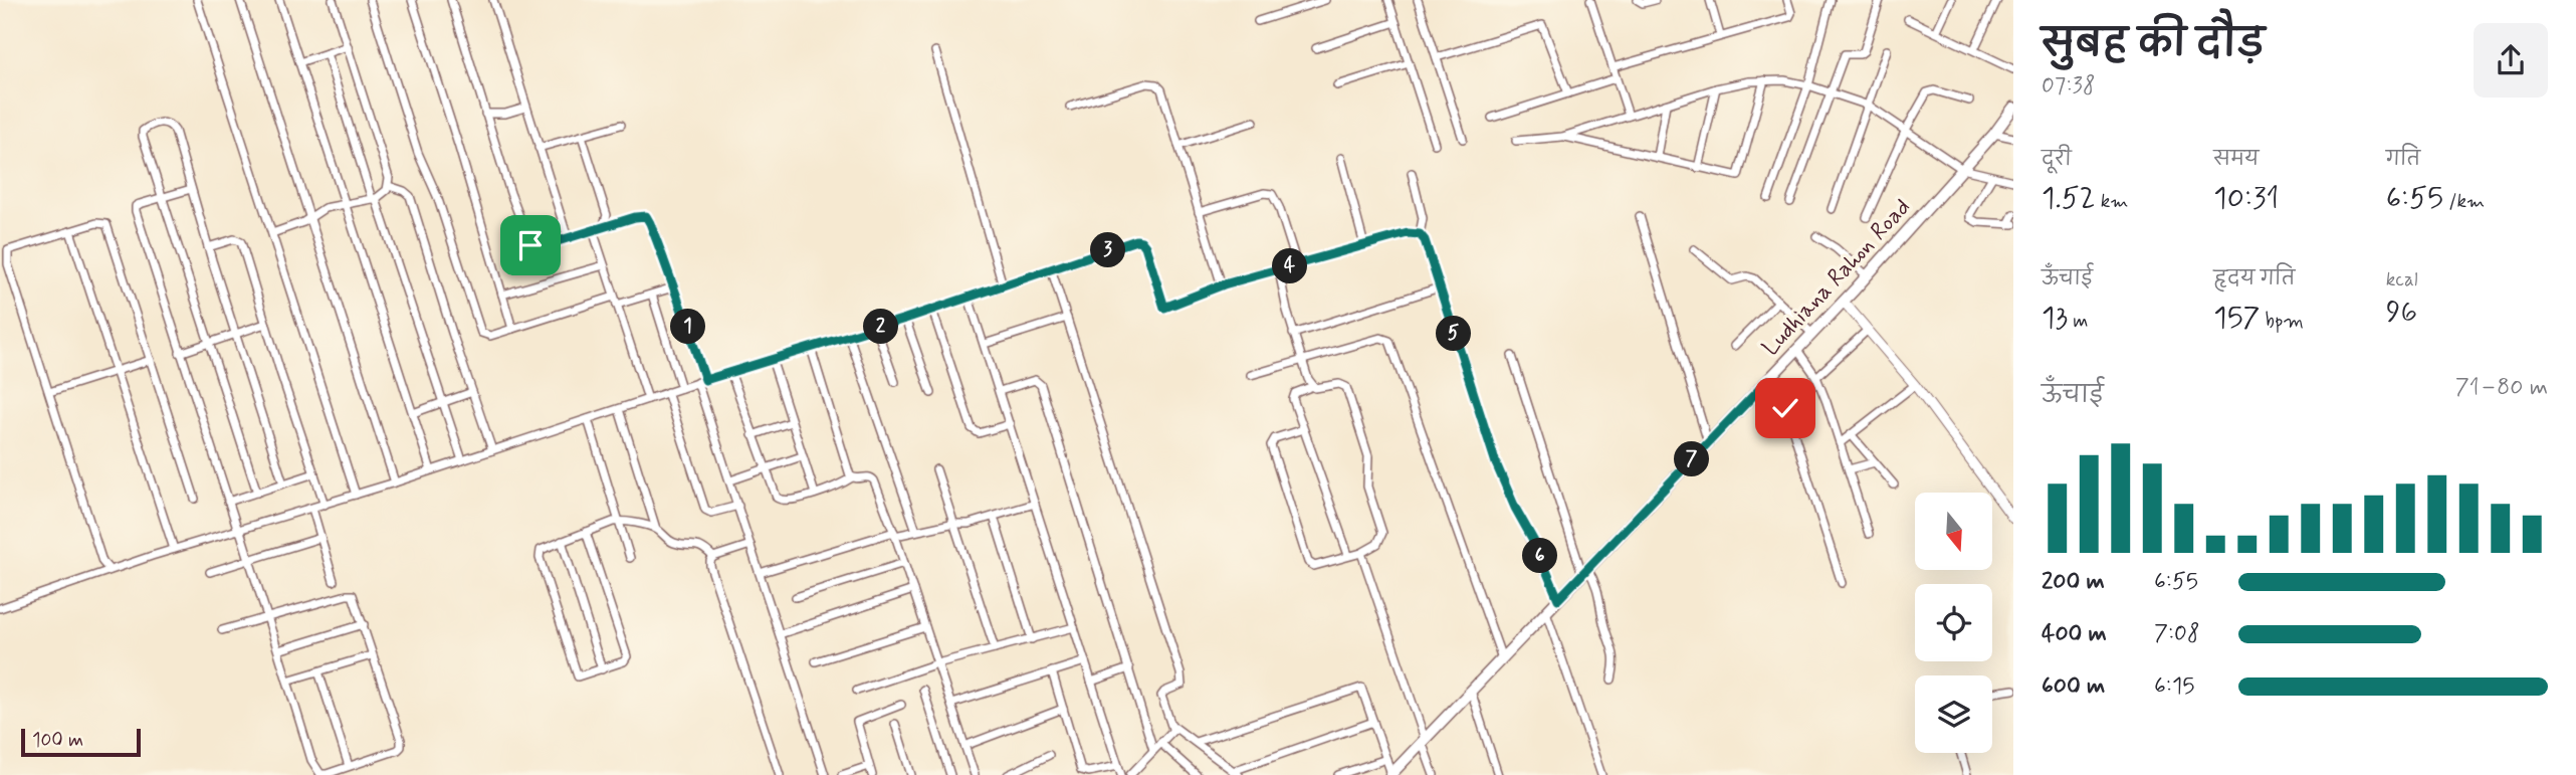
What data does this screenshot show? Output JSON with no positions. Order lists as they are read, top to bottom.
{
  "streets": {
    "main road": ["Ludhiana Rahon Road"]
  },
  "scale_bar": "100 m",
  "north": "bottom",
  "page": {
    "heading": ["सुबह की दौड़", "07:38"],
    "stats": [
      ["दूरी", "1.52 km"],
      ["समय", "10:31"],
      ["गति", "6:55 /km"],
      ["ऊँचाई", "13 m"],
      ["हृदय गति", "157 bpm"],
      ["kcal", "96"]
    ],
    "pins": [
      "3",
      "4",
      "1",
      "2",
      "5",
      "7",
      "6"
    ],
    "chart": ["ऊँचाई", "71–80 m"],
    "list": [
      {
        "name": "200 m",
        "note": "6:55"
      },
      {
        "name": "400 m",
        "note": "7:08"
      },
      {
        "name": "600 m",
        "note": "6:15"
      }
    ],
    "scale": "100 m"
  }
}
